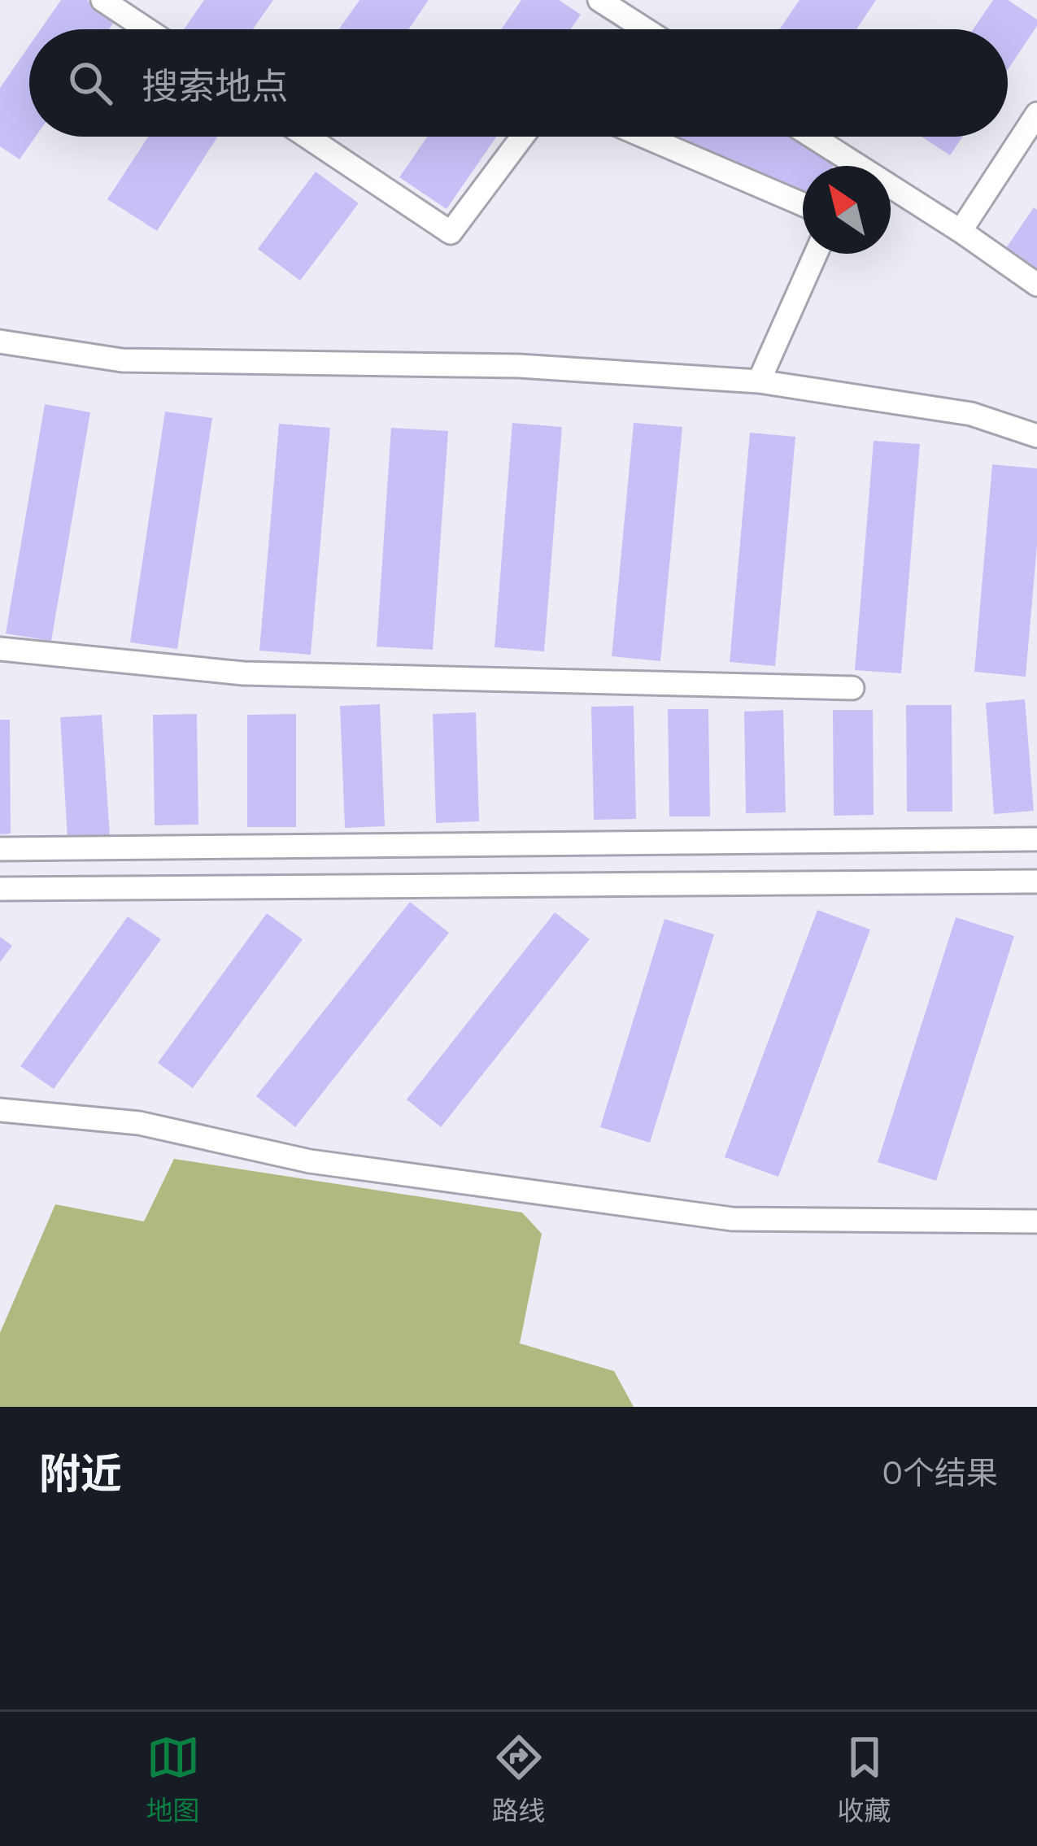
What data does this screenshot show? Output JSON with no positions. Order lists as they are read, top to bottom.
{
  "north": "top left",
  "page": {
    "search": "搜索地点",
    "heading": ["附近", "0个结果"],
    "nav": ["地图", "路线", "收藏"]
  }
}
